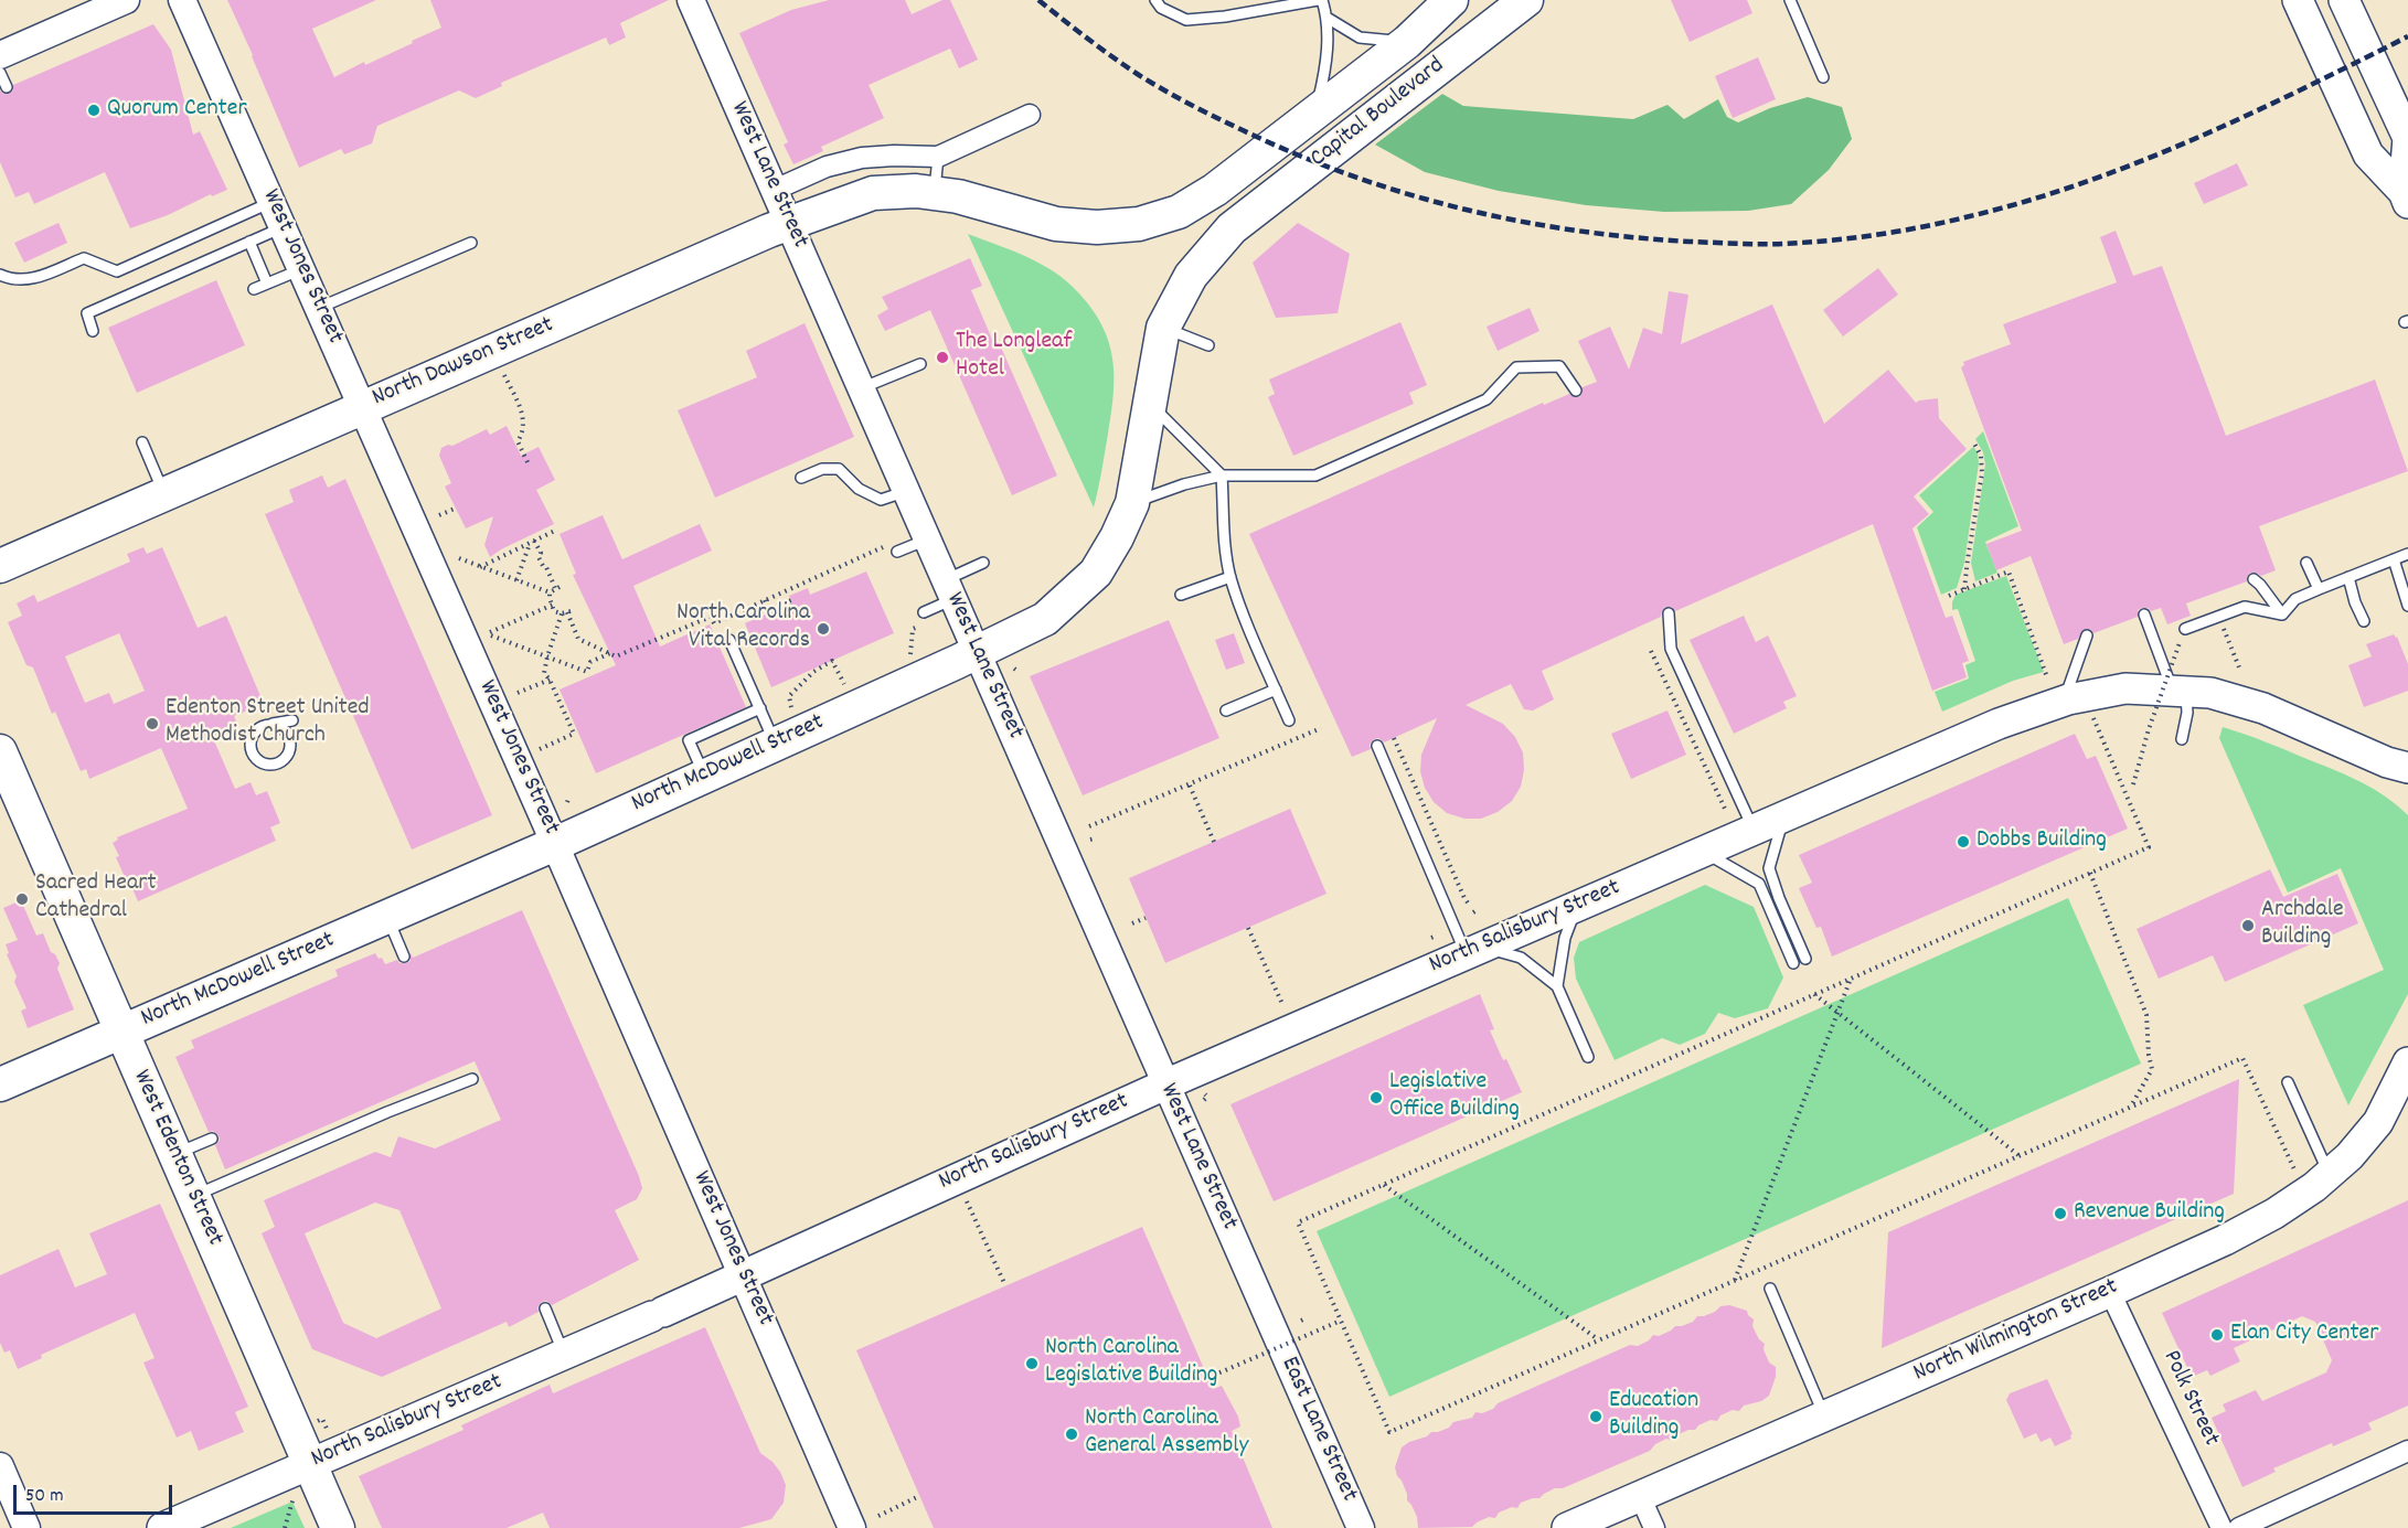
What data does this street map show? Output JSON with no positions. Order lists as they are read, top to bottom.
{
  "streets": {
    "main road": [
      "Capital Boulevard",
      "North Dawson Street",
      "North McDowell Street",
      "North Salisbury Street",
      "West Edenton Street",
      "North Wilmington Street"
    ],
    "street": [
      "West Lane Street",
      "West Jones Street",
      "Polk Street",
      "East Lane Street"
    ]
  },
  "crossings": [
    ["Capital Boulevard", "North Dawson Street"],
    ["Capital Boulevard", "North McDowell Street"],
    ["West Lane Street", "North Dawson Street"],
    ["West Lane Street", "North McDowell Street"],
    ["West Lane Street", "North Salisbury Street"],
    ["West Lane Street", "East Lane Street"],
    ["West Jones Street", "North Dawson Street"],
    ["West Jones Street", "North McDowell Street"],
    ["West Jones Street", "North Salisbury Street"],
    ["North McDowell Street", "West Edenton Street"],
    ["North Salisbury Street", "West Edenton Street"],
    ["North Wilmington Street", "Polk Street"]
  ],
  "places": [
    "Quorum Center",
    "The Longleaf Hotel",
    "North Carolina Vital Records",
    "Edenton Street United Methodist Church",
    "Dobbs Building",
    "Sacred Heart Cathedral",
    "Archdale Building",
    "Legislative Office Building",
    "Revenue Building",
    "Elan City Center",
    "North Carolina Legislative Building",
    "Education Building",
    "North Carolina General Assembly"
  ],
  "scale_bar": "50 m"
}
